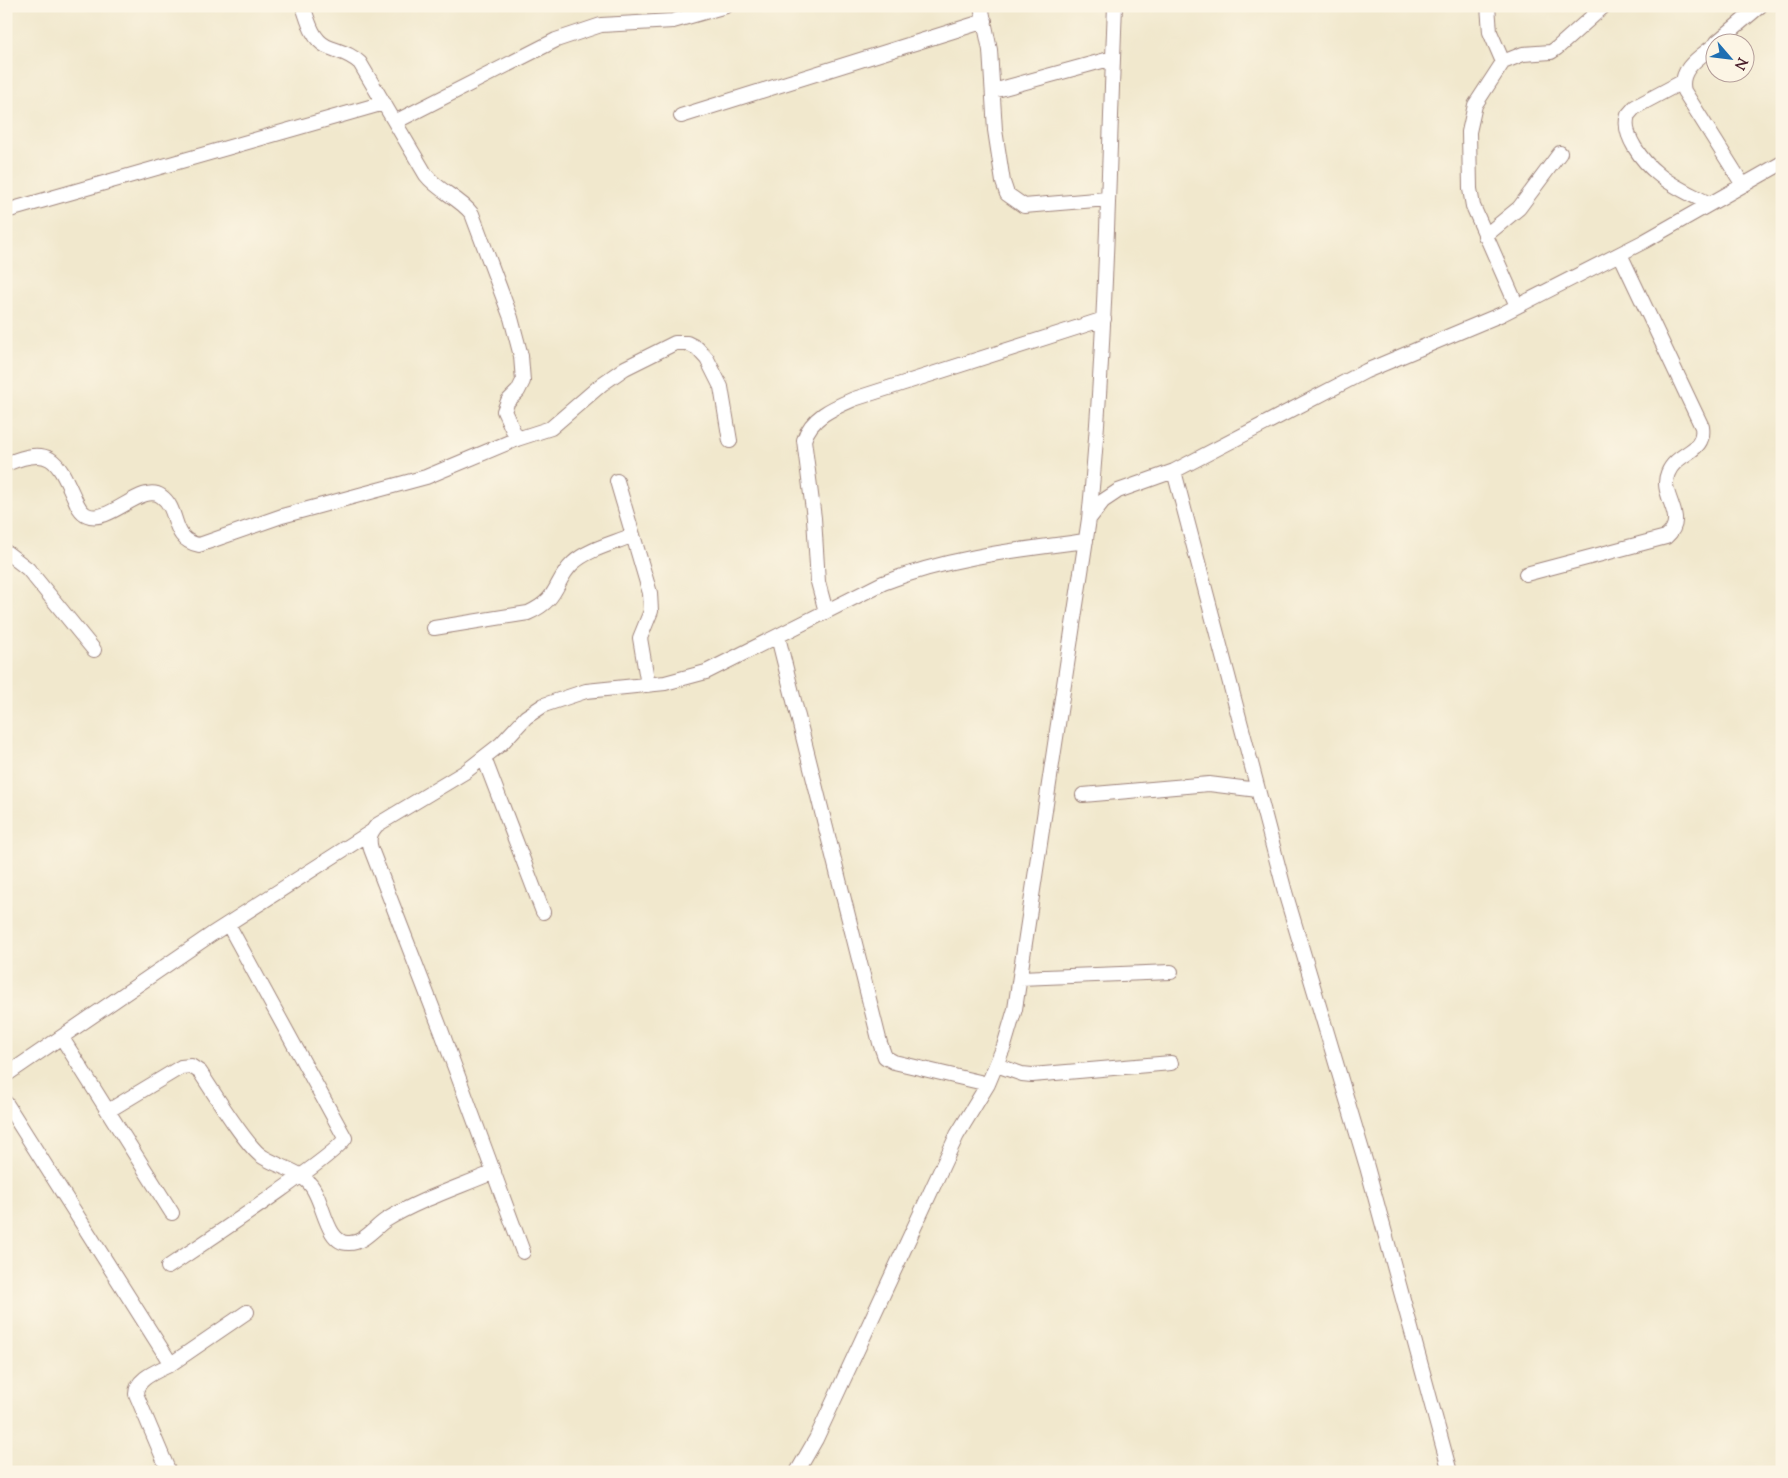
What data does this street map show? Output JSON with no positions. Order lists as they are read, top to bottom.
{
  "north": "bottom right"
}
